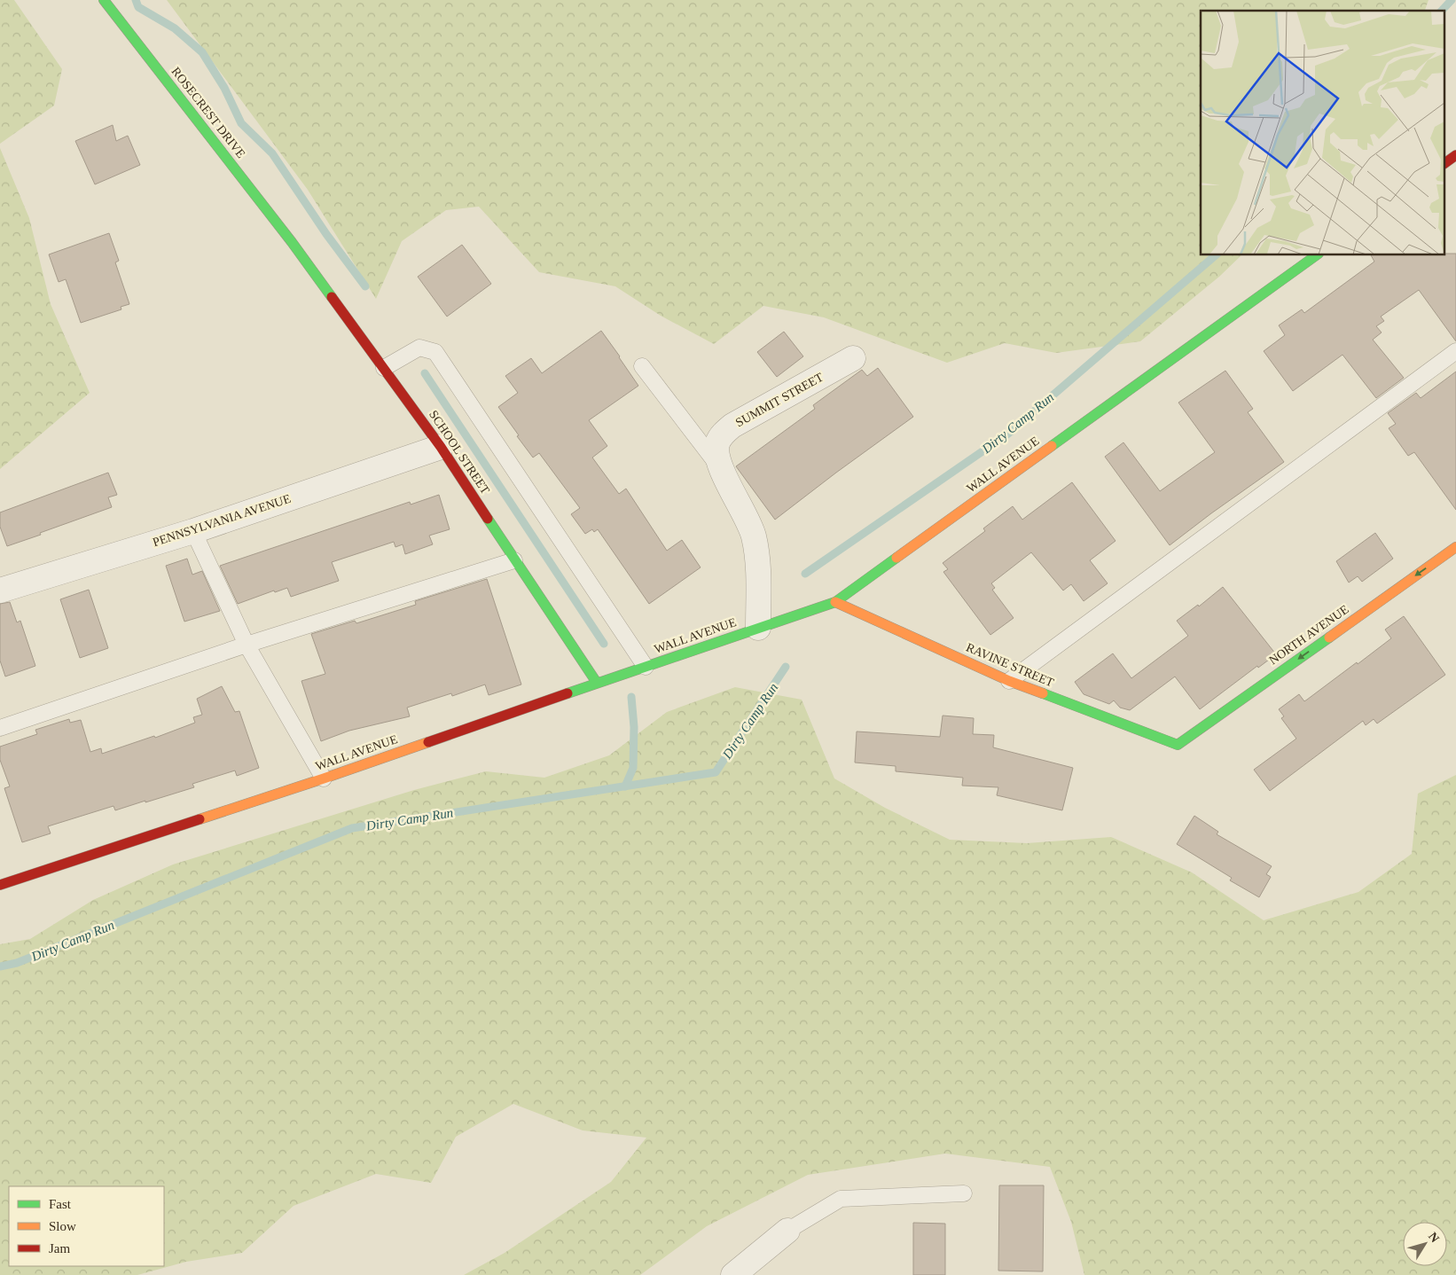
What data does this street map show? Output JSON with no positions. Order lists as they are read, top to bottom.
{
  "streets": {
    "street": [
      "ROSECREST DRIVE",
      "SUMMIT STREET",
      "SCHOOL STREET",
      "WALL AVENUE",
      "PENNSYLVANIA AVENUE",
      "NORTH AVENUE",
      "RAVINE STREET"
    ]
  },
  "crossings": [
    ["ROSECREST DRIVE", "SCHOOL STREET"],
    ["SUMMIT STREET", "WALL AVENUE"],
    ["SCHOOL STREET", "WALL AVENUE"],
    ["SCHOOL STREET", "PENNSYLVANIA AVENUE"],
    ["WALL AVENUE", "RAVINE STREET"],
    ["NORTH AVENUE", "RAVINE STREET"]
  ],
  "one_way": ["NORTH AVENUE"],
  "water": ["Dirty Camp Run"],
  "legend": ["Fast", "Slow", "Jam"],
  "north": "top right"
}
